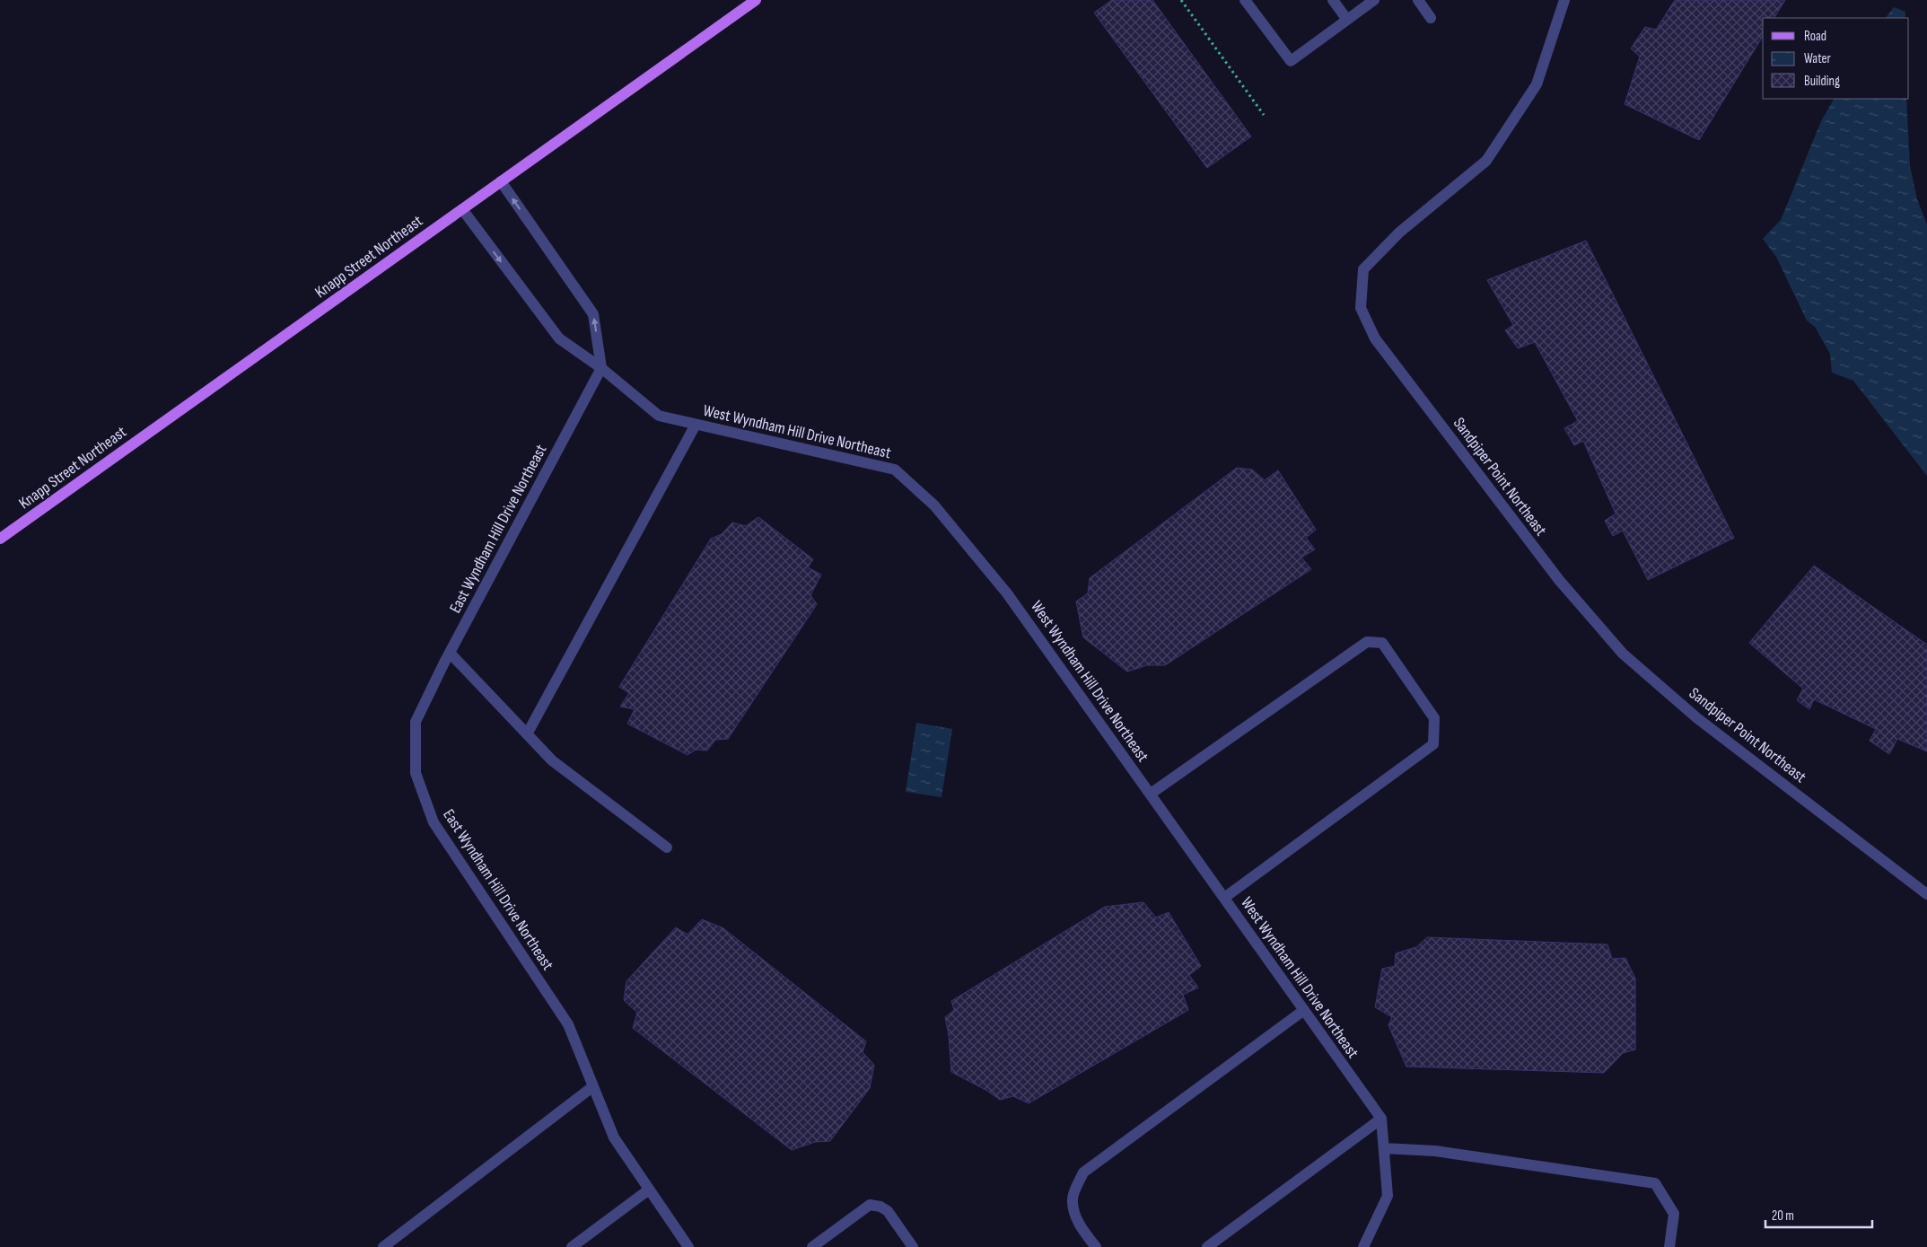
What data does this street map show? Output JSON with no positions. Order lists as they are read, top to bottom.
{
  "streets": {
    "main road": ["Knapp Street Northeast"],
    "street": ["West Wyndham Hill Drive Northeast", "Sandpiper Point Northeast", "East Wyndham Hill Drive Northeast"]
  },
  "crossings": [
    ["Knapp Street Northeast", "West Wyndham Hill Drive Northeast"],
    ["West Wyndham Hill Drive Northeast", "East Wyndham Hill Drive Northeast"]
  ],
  "legend": ["Road", "Water", "Building"],
  "scale_bar": "20 m"
}
